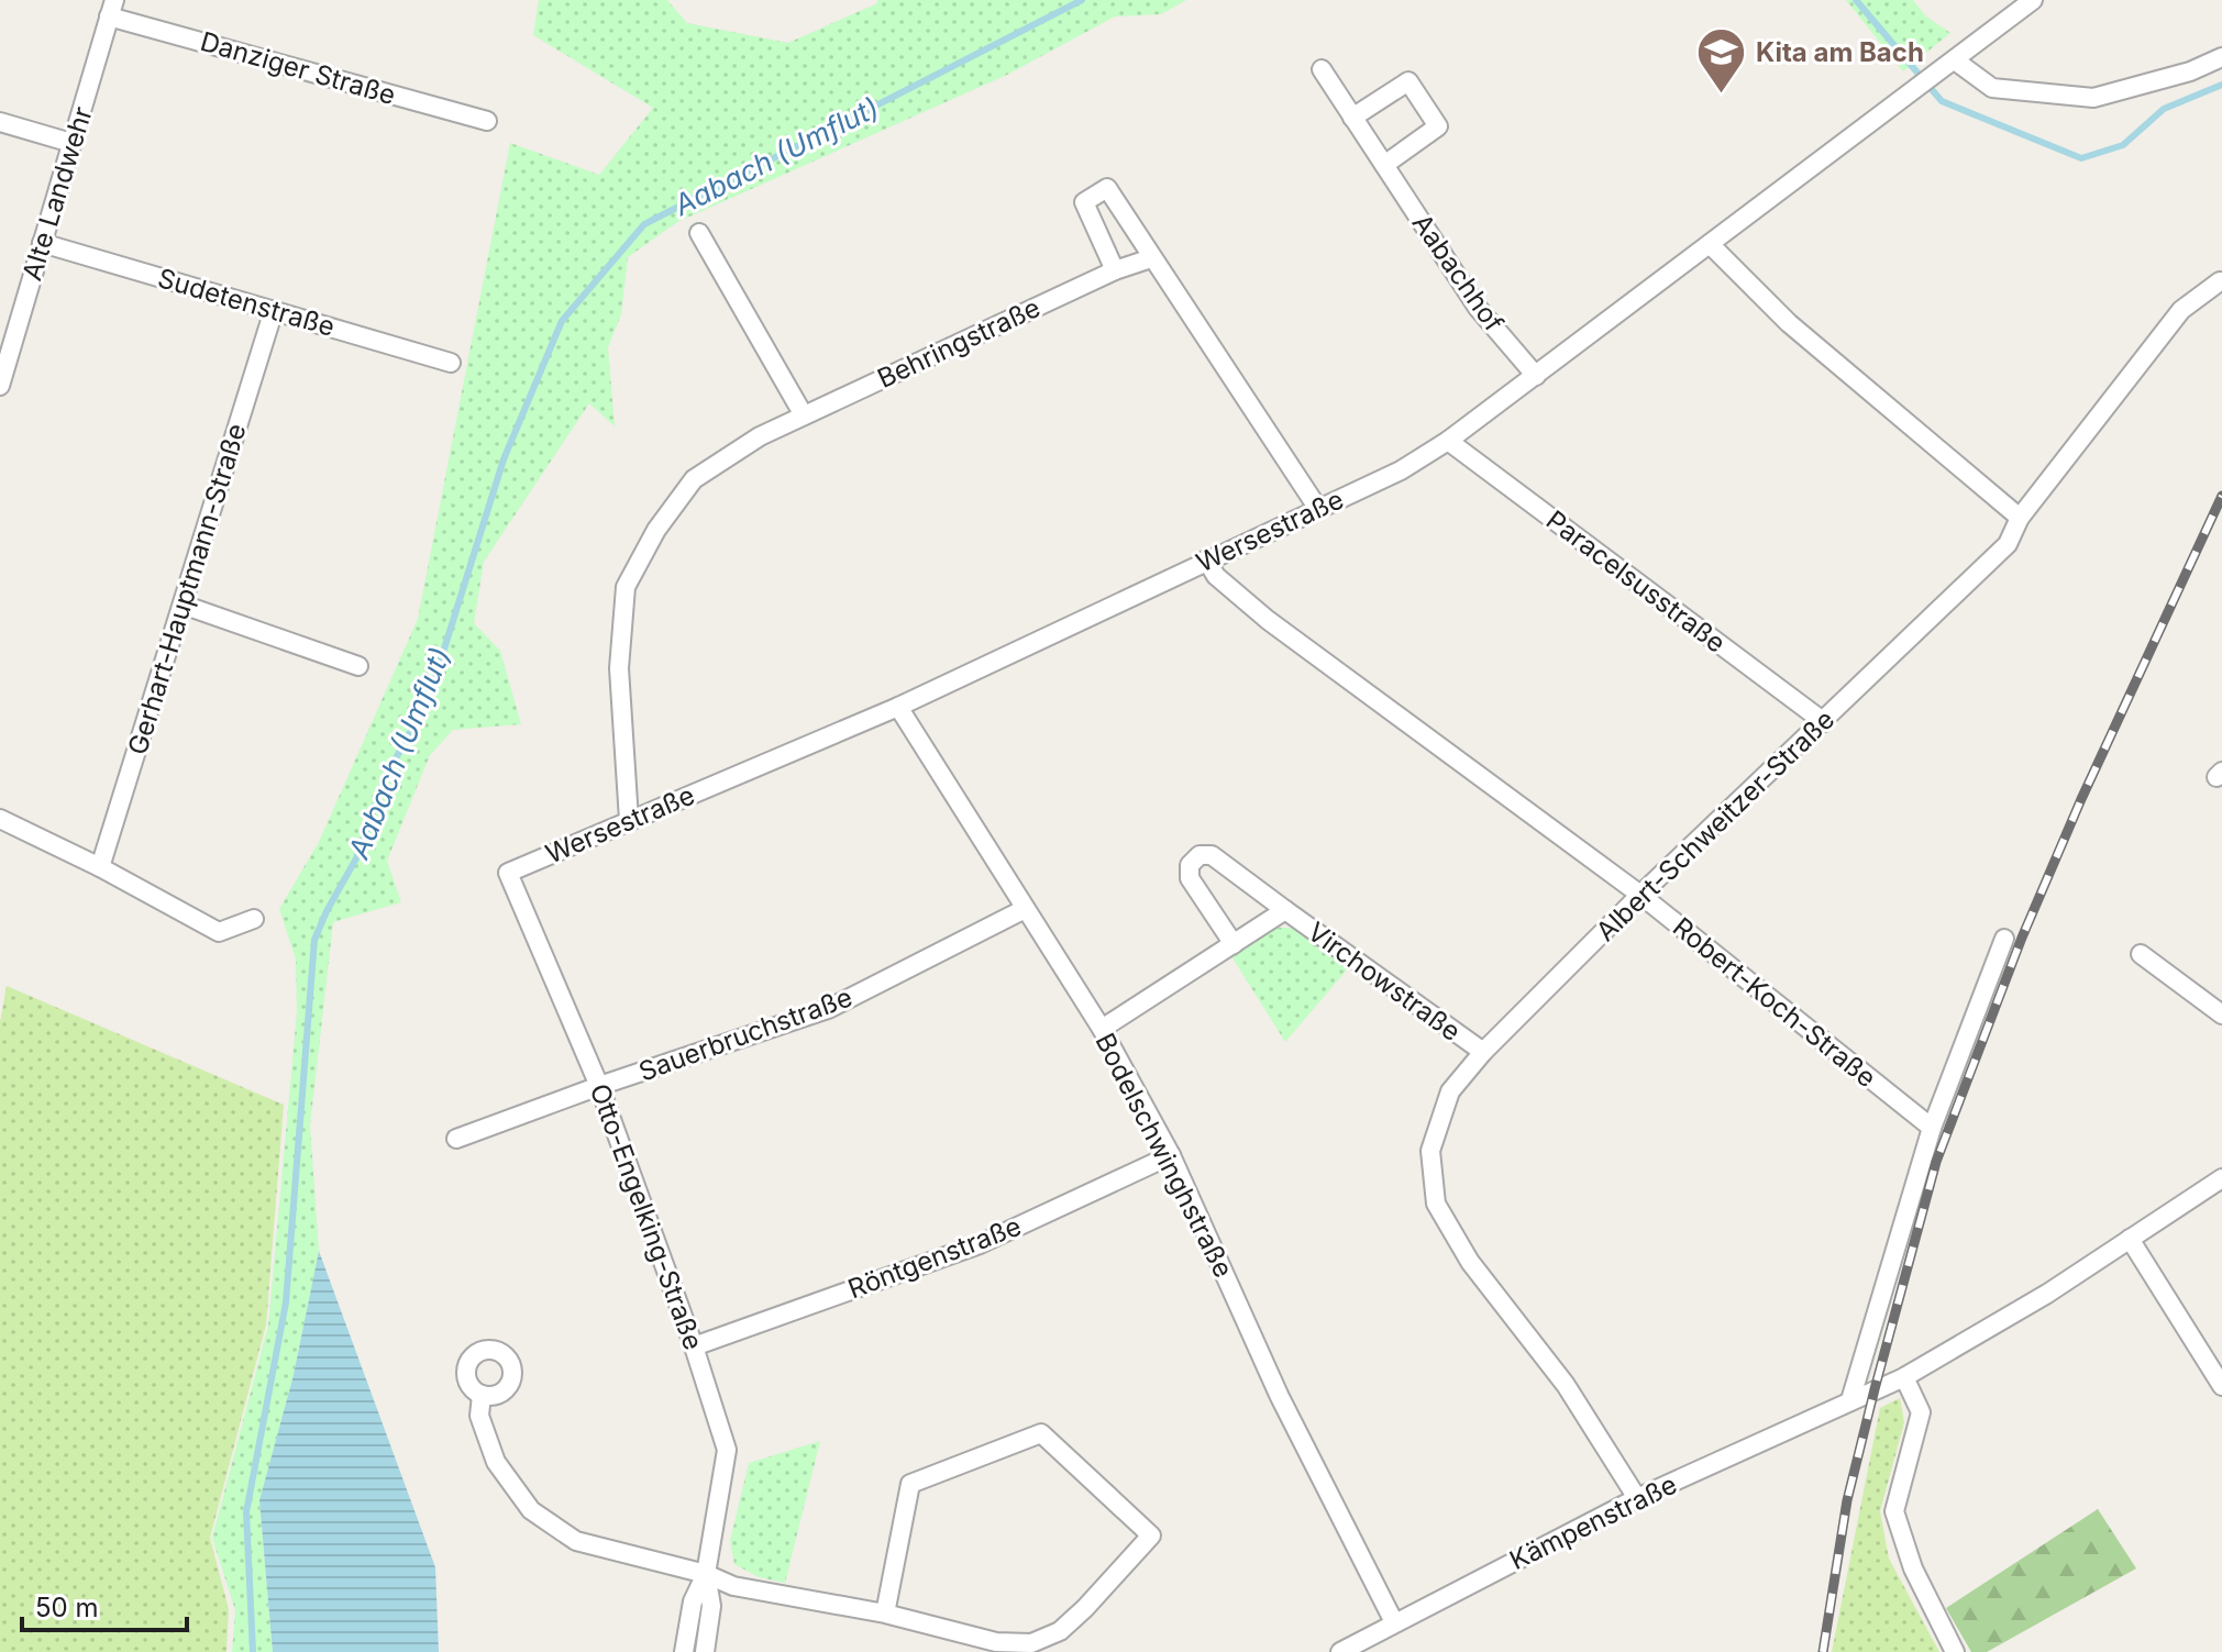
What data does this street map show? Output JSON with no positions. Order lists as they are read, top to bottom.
{
  "streets": {
    "street": [
      "Danziger Straße",
      "Alte Landwehr",
      "Aabachhof",
      "Sudetenstraße",
      "Behringstraße",
      "Wersestraße",
      "Paracelsusstraße",
      "Gerhart-Hauptmann-Straße",
      "Albert-Schweitzer-Straße",
      "Virchowstraße",
      "Robert-Koch-Straße",
      "Sauerbruchstraße",
      "Bodelschwinghstraße",
      "Otto-Engelking-Straße",
      "Röntgenstraße",
      "Kämpenstraße"
    ]
  },
  "crossings": [
    ["Danziger Straße", "Alte Landwehr"],
    ["Alte Landwehr", "Sudetenstraße"],
    ["Aabachhof", "Wersestraße"],
    ["Sudetenstraße", "Gerhart-Hauptmann-Straße"],
    ["Behringstraße", "Wersestraße"],
    ["Wersestraße", "Paracelsusstraße"],
    ["Wersestraße", "Robert-Koch-Straße"],
    ["Wersestraße", "Bodelschwinghstraße"],
    ["Wersestraße", "Otto-Engelking-Straße"],
    ["Paracelsusstraße", "Albert-Schweitzer-Straße"],
    ["Albert-Schweitzer-Straße", "Virchowstraße"],
    ["Albert-Schweitzer-Straße", "Robert-Koch-Straße"],
    ["Albert-Schweitzer-Straße", "Kämpenstraße"],
    ["Virchowstraße", "Bodelschwinghstraße"],
    ["Sauerbruchstraße", "Bodelschwinghstraße"],
    ["Sauerbruchstraße", "Otto-Engelking-Straße"],
    ["Bodelschwinghstraße", "Röntgenstraße"],
    ["Bodelschwinghstraße", "Kämpenstraße"],
    ["Otto-Engelking-Straße", "Röntgenstraße"]
  ],
  "water": ["Aabach (Umflut)"],
  "places": {
    "school or university": ["Kita am Bach"]
  },
  "scale_bar": "50 m"
}
